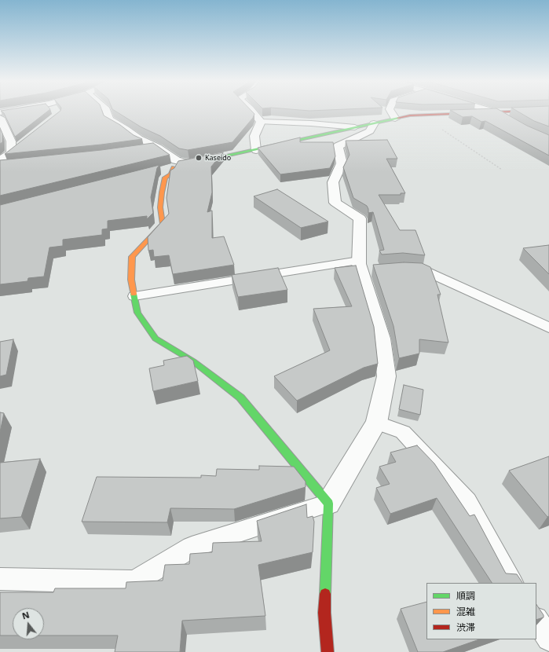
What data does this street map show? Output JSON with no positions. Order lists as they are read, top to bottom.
{
  "places": ["Kaseido"],
  "legend": ["順調", "混雑", "渋滞"],
  "north": "top"
}
